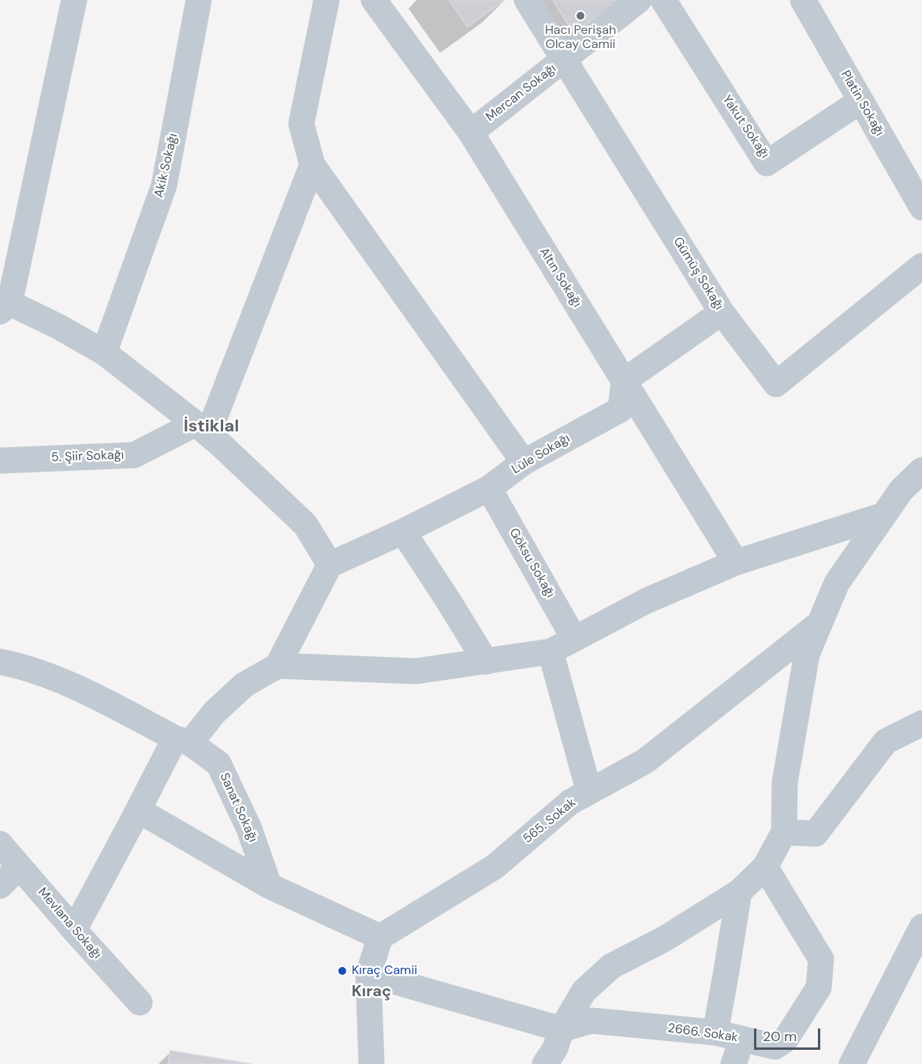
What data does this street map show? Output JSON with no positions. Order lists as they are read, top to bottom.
{
  "streets": {
    "street": [
      "Mercan Sokağı",
      "Platin Sokağı",
      "Yakut Sokağı",
      "Akik Sokağı",
      "Gümüş Sokağı",
      "Altın Sokağı",
      "Lüle Sokağı",
      "5. Şiir Sokağı",
      "Göksu Sokağı",
      "Sanat Sokağı",
      "565. Sokak",
      "Mevlana Sokağı",
      "2666. Sokak"
    ]
  },
  "crossings": [
    ["Mercan Sokağı", "Gümüş Sokağı"],
    ["Mercan Sokağı", "Altın Sokağı"],
    ["Platin Sokağı", "Yakut Sokağı"],
    ["Altın Sokağı", "Lüle Sokağı"],
    ["Lüle Sokağı", "Göksu Sokağı"]
  ],
  "districts": ["İstiklal", "Kıraç"],
  "places": ["Hacı Perişah Olcay Camii", "Kıraç Camii"],
  "scale_bar": "20 m"
}
